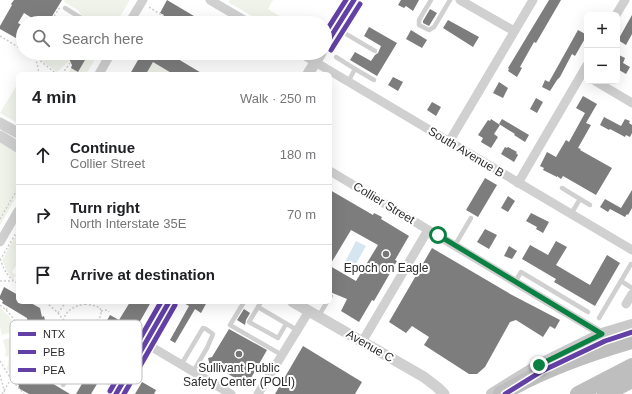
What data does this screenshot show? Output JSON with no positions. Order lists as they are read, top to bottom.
{
  "streets": {
    "street": ["South Avenue B", "Collier Street", "Avenue C"]
  },
  "places": ["Epoch on Eagle", "Sullivant Public Safety Center (POLI)"],
  "lines": ["transit line NTX", "transit line PEA", "transit line PEB"],
  "legend": ["NTX", "PEB", "PEA"],
  "page": {
    "map_buttons": ["+", "−"],
    "search": "Search here",
    "heading": ["4 min", "Walk · 250 m"],
    "list": [
      ["Continue", "Collier Street", "180 m"],
      ["Turn right", "North Interstate 35E", "70 m"],
      "Arrive at destination"
    ]
  }
}
